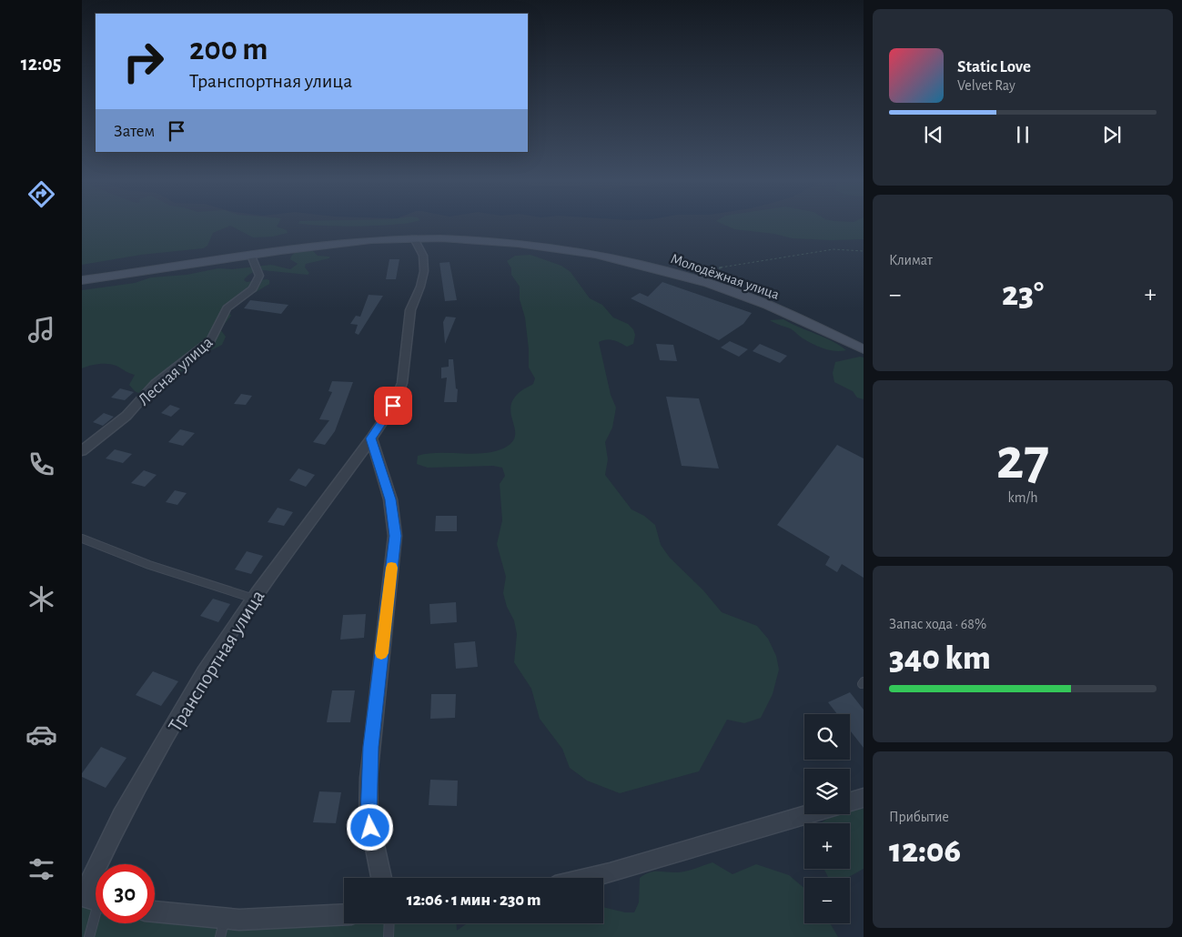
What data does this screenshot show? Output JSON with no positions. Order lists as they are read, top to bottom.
{
  "streets": {
    "street": ["Молодёжная улица", "Лесная улица", "Транспортная улица"]
  },
  "crossings": [
    ["Молодёжная улица", "Лесная улица"],
    ["Молодёжная улица", "Транспортная улица"]
  ],
  "page": {
    "tabs": "12:05",
    "turn": ["200 m", "Транспортная улица"],
    "song": ["Static Love", "Velvet Ray"],
    "then": "Затем",
    "tile": [
      "Климат",
      ["27", "km/h"],
      ["Запас хода · 68%", "340 km"],
      ["Прибытие", "12:06"]
    ],
    "heat": ["−", "23°", "+"],
    "map_buttons": ["+", "−"],
    "limit": "30",
    "trip": "12:06 · 1 мин · 230 m"
  }
}
